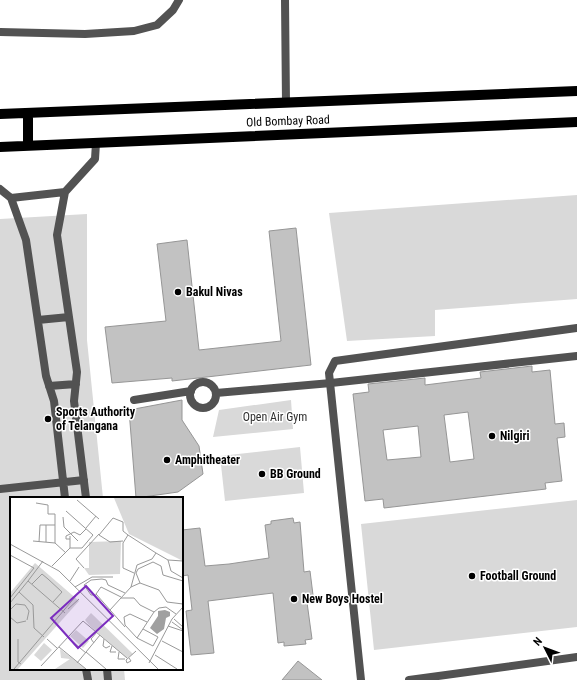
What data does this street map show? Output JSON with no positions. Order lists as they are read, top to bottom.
{
  "streets": {
    "main road": ["Old Bombay Road"]
  },
  "parks": ["Open Air Gym"],
  "places": [
    "Bakul Nivas",
    "Sports Authority of Telangana",
    "Nilgiri",
    "Amphitheater",
    "BB Ground",
    "Football Ground",
    "New Boys Hostel"
  ],
  "north": "top left"
}
